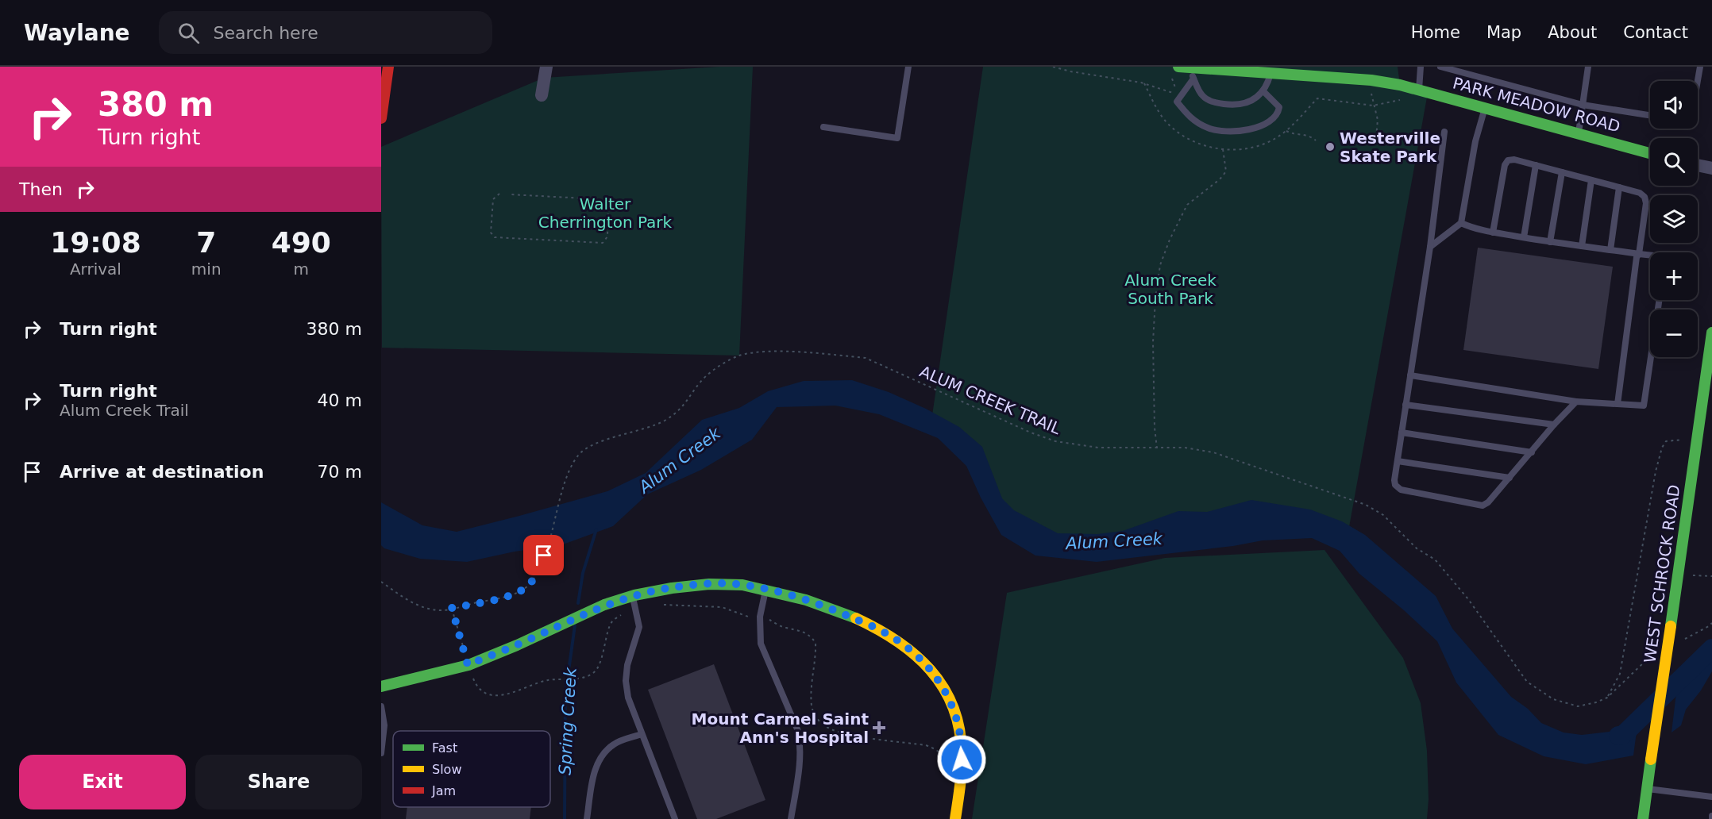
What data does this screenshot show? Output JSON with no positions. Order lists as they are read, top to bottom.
{
  "streets": {
    "street": ["PARK MEADOW ROAD", "WEST SCHROCK ROAD"],
    "path": ["ALUM CREEK TRAIL"]
  },
  "water": ["Alum Creek", "Spring Creek"],
  "parks": ["Walter Cherrington Park", "Alum Creek South Park"],
  "places": {
    "other": ["Westerville Skate Park"],
    "health": ["Mount Carmel Saint Ann's Hospital"]
  },
  "legend": ["Fast", "Slow", "Jam"],
  "page": {
    "header": "Waylane",
    "search": "Search here",
    "nav": [
      "Home",
      "Map",
      "About",
      "Contact"
    ],
    "turn": ["380 m", "Turn right"],
    "map_buttons": ["+", "−"],
    "then": "Then",
    "eta": [
      "19:08",
      "Arrival",
      "7",
      "min",
      "490",
      "m"
    ],
    "list": [
      {
        "name": "Turn right",
        "value": "380 m"
      },
      {
        "name": "Turn right",
        "note": "Alum Creek Trail",
        "value": "40 m"
      },
      {
        "name": "Arrive at destination",
        "value": "70 m"
      }
    ],
    "buttons": ["Exit", "Share"]
  }
}
